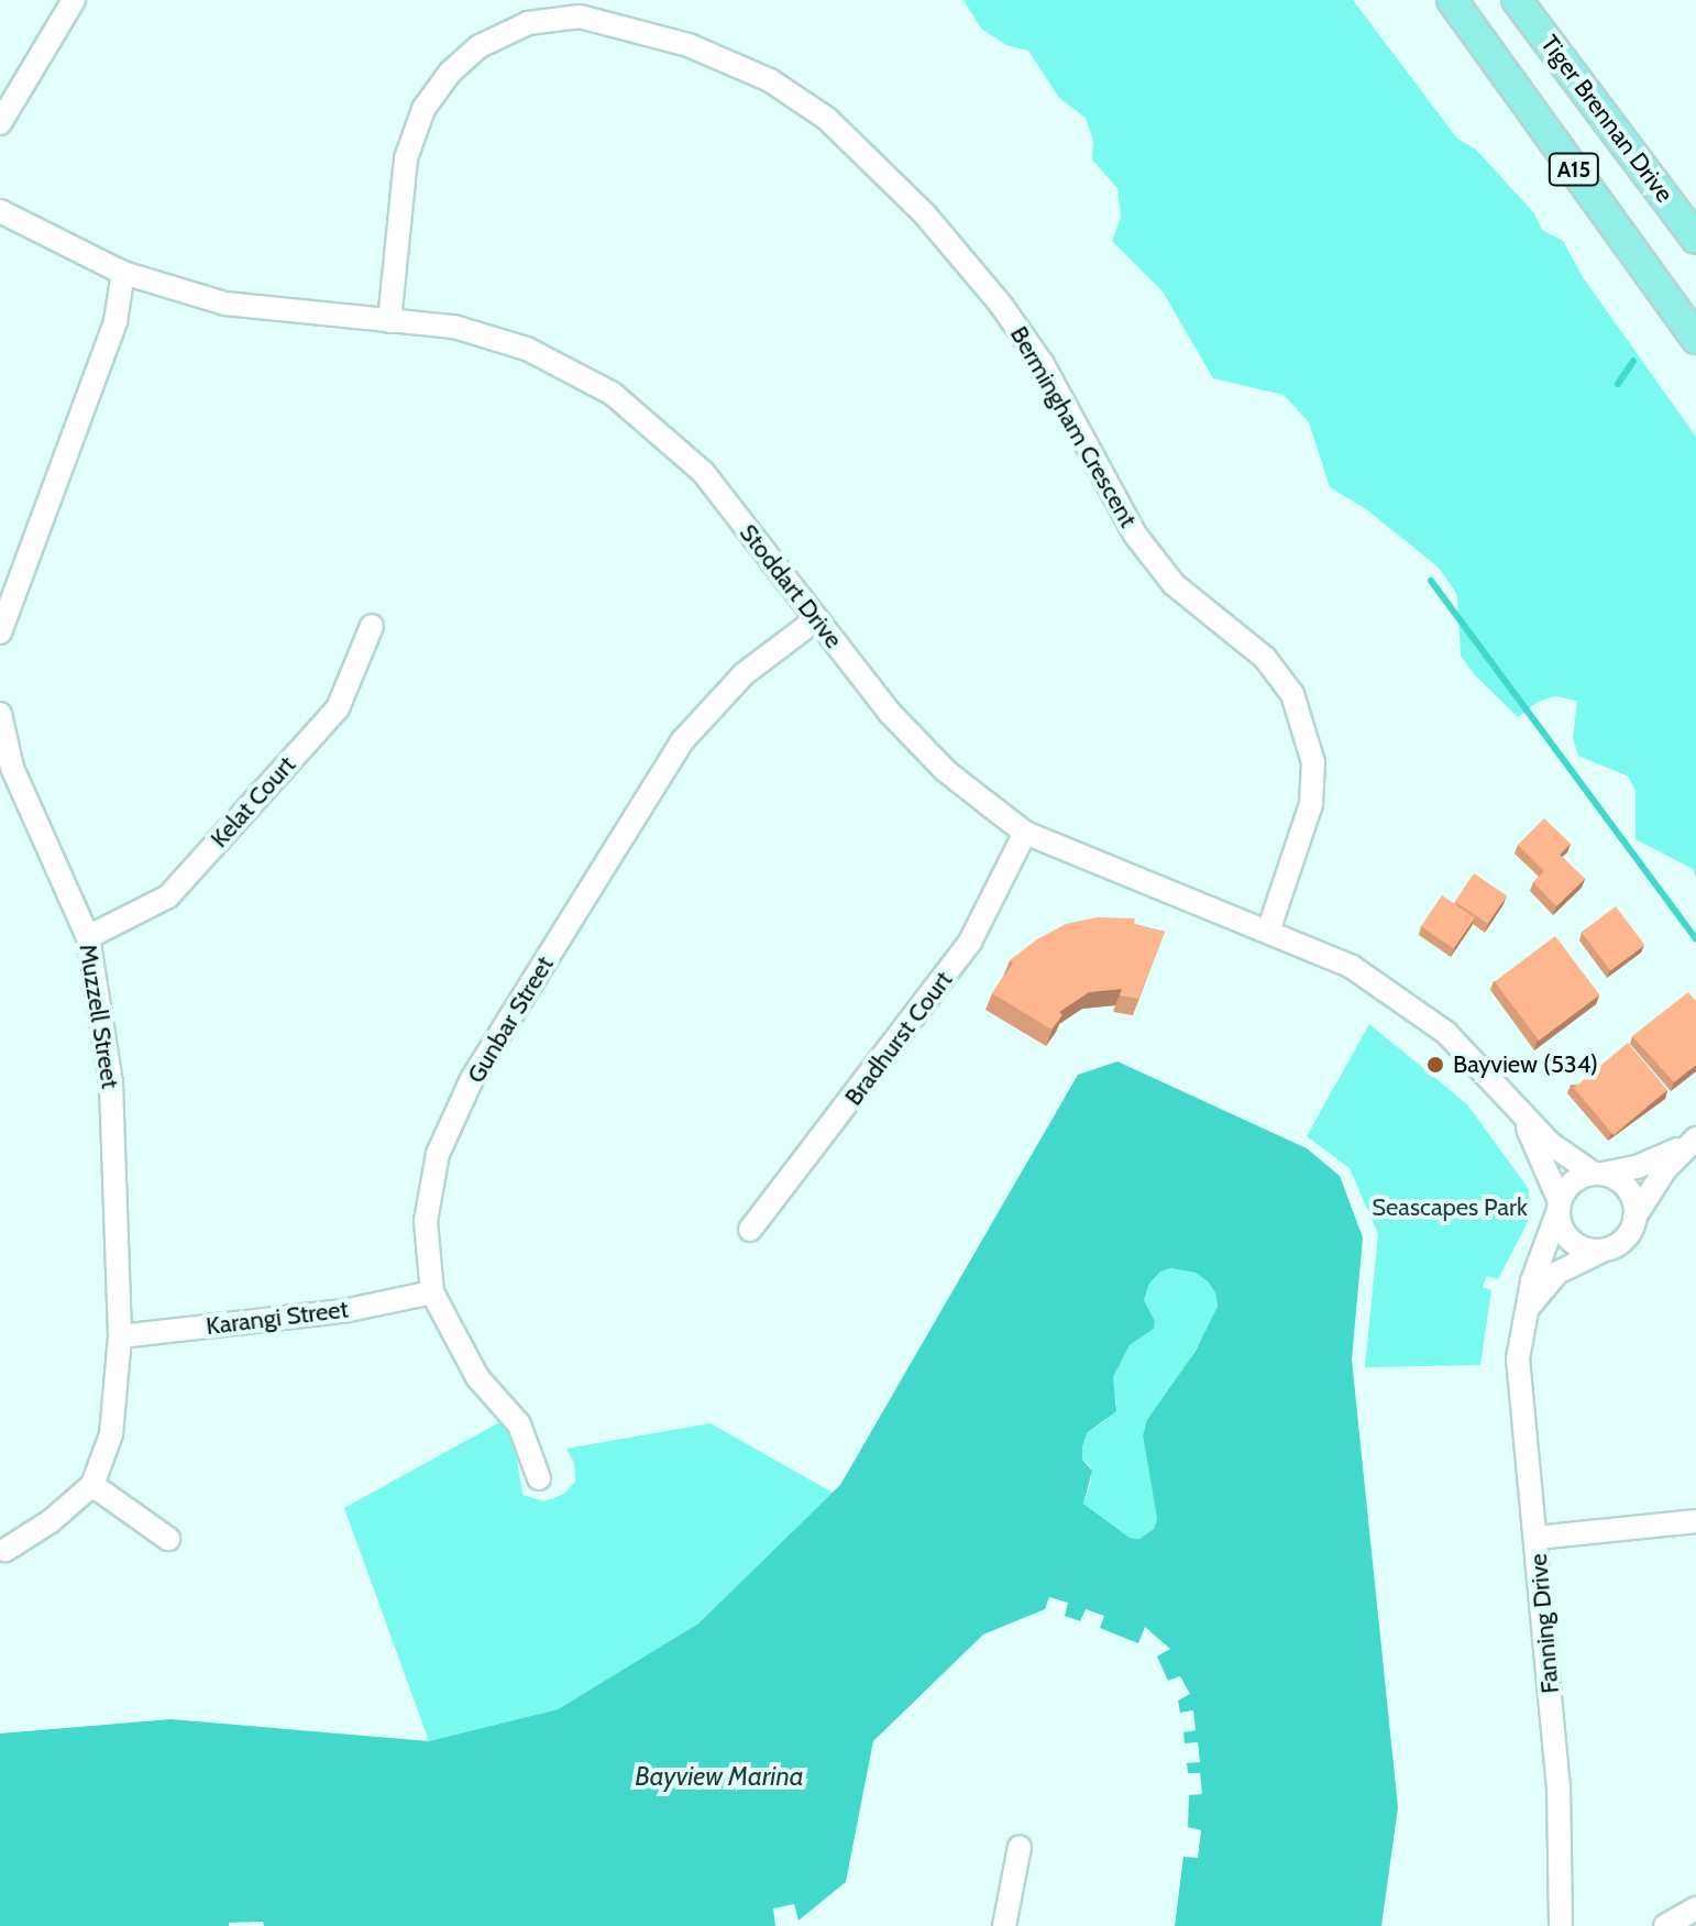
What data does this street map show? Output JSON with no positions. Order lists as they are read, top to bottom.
{
  "streets": {
    "main road": ["Tiger Brennan Drive", "A15"],
    "street": [
      "Bermingham Crescent",
      "Stoddart Drive",
      "Kelat Court",
      "Muzzell Street",
      "Gunbar Street",
      "Bradhurst Court",
      "Karangi Street",
      "Fanning Drive"
    ]
  },
  "crossings": [
    ["Bermingham Crescent", "Stoddart Drive"],
    ["Stoddart Drive", "Gunbar Street"],
    ["Stoddart Drive", "Bradhurst Court"],
    ["Stoddart Drive", "Fanning Drive"],
    ["Kelat Court", "Muzzell Street"],
    ["Muzzell Street", "Karangi Street"],
    ["Gunbar Street", "Karangi Street"]
  ],
  "water": ["Bayview Marina"],
  "parks": ["Seascapes Park"],
  "places": ["Bayview (534)"]
}
